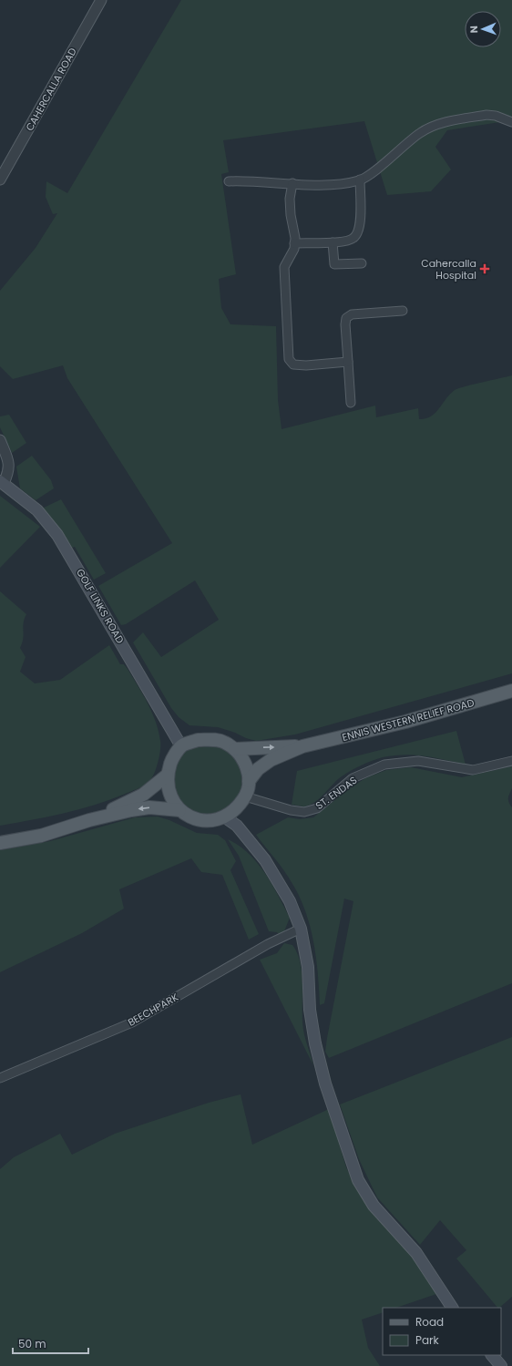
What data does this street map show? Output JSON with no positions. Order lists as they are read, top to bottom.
{
  "streets": {
    "main road": ["GOLF LINKS ROAD", "ENNIS WESTERN RELIEF ROAD"],
    "street": ["CAHERCALLA ROAD", "ST. ENDAS", "BEECHPARK"]
  },
  "crossings": [
    ["GOLF LINKS ROAD", "ENNIS WESTERN RELIEF ROAD"],
    ["GOLF LINKS ROAD", "ST. ENDAS"],
    ["ENNIS WESTERN RELIEF ROAD", "ST. ENDAS"]
  ],
  "places": {
    "health": ["Cahercalla Hospital"]
  },
  "legend": ["Road", "Park"],
  "scale_bar": "50 m",
  "north": "left"
}
